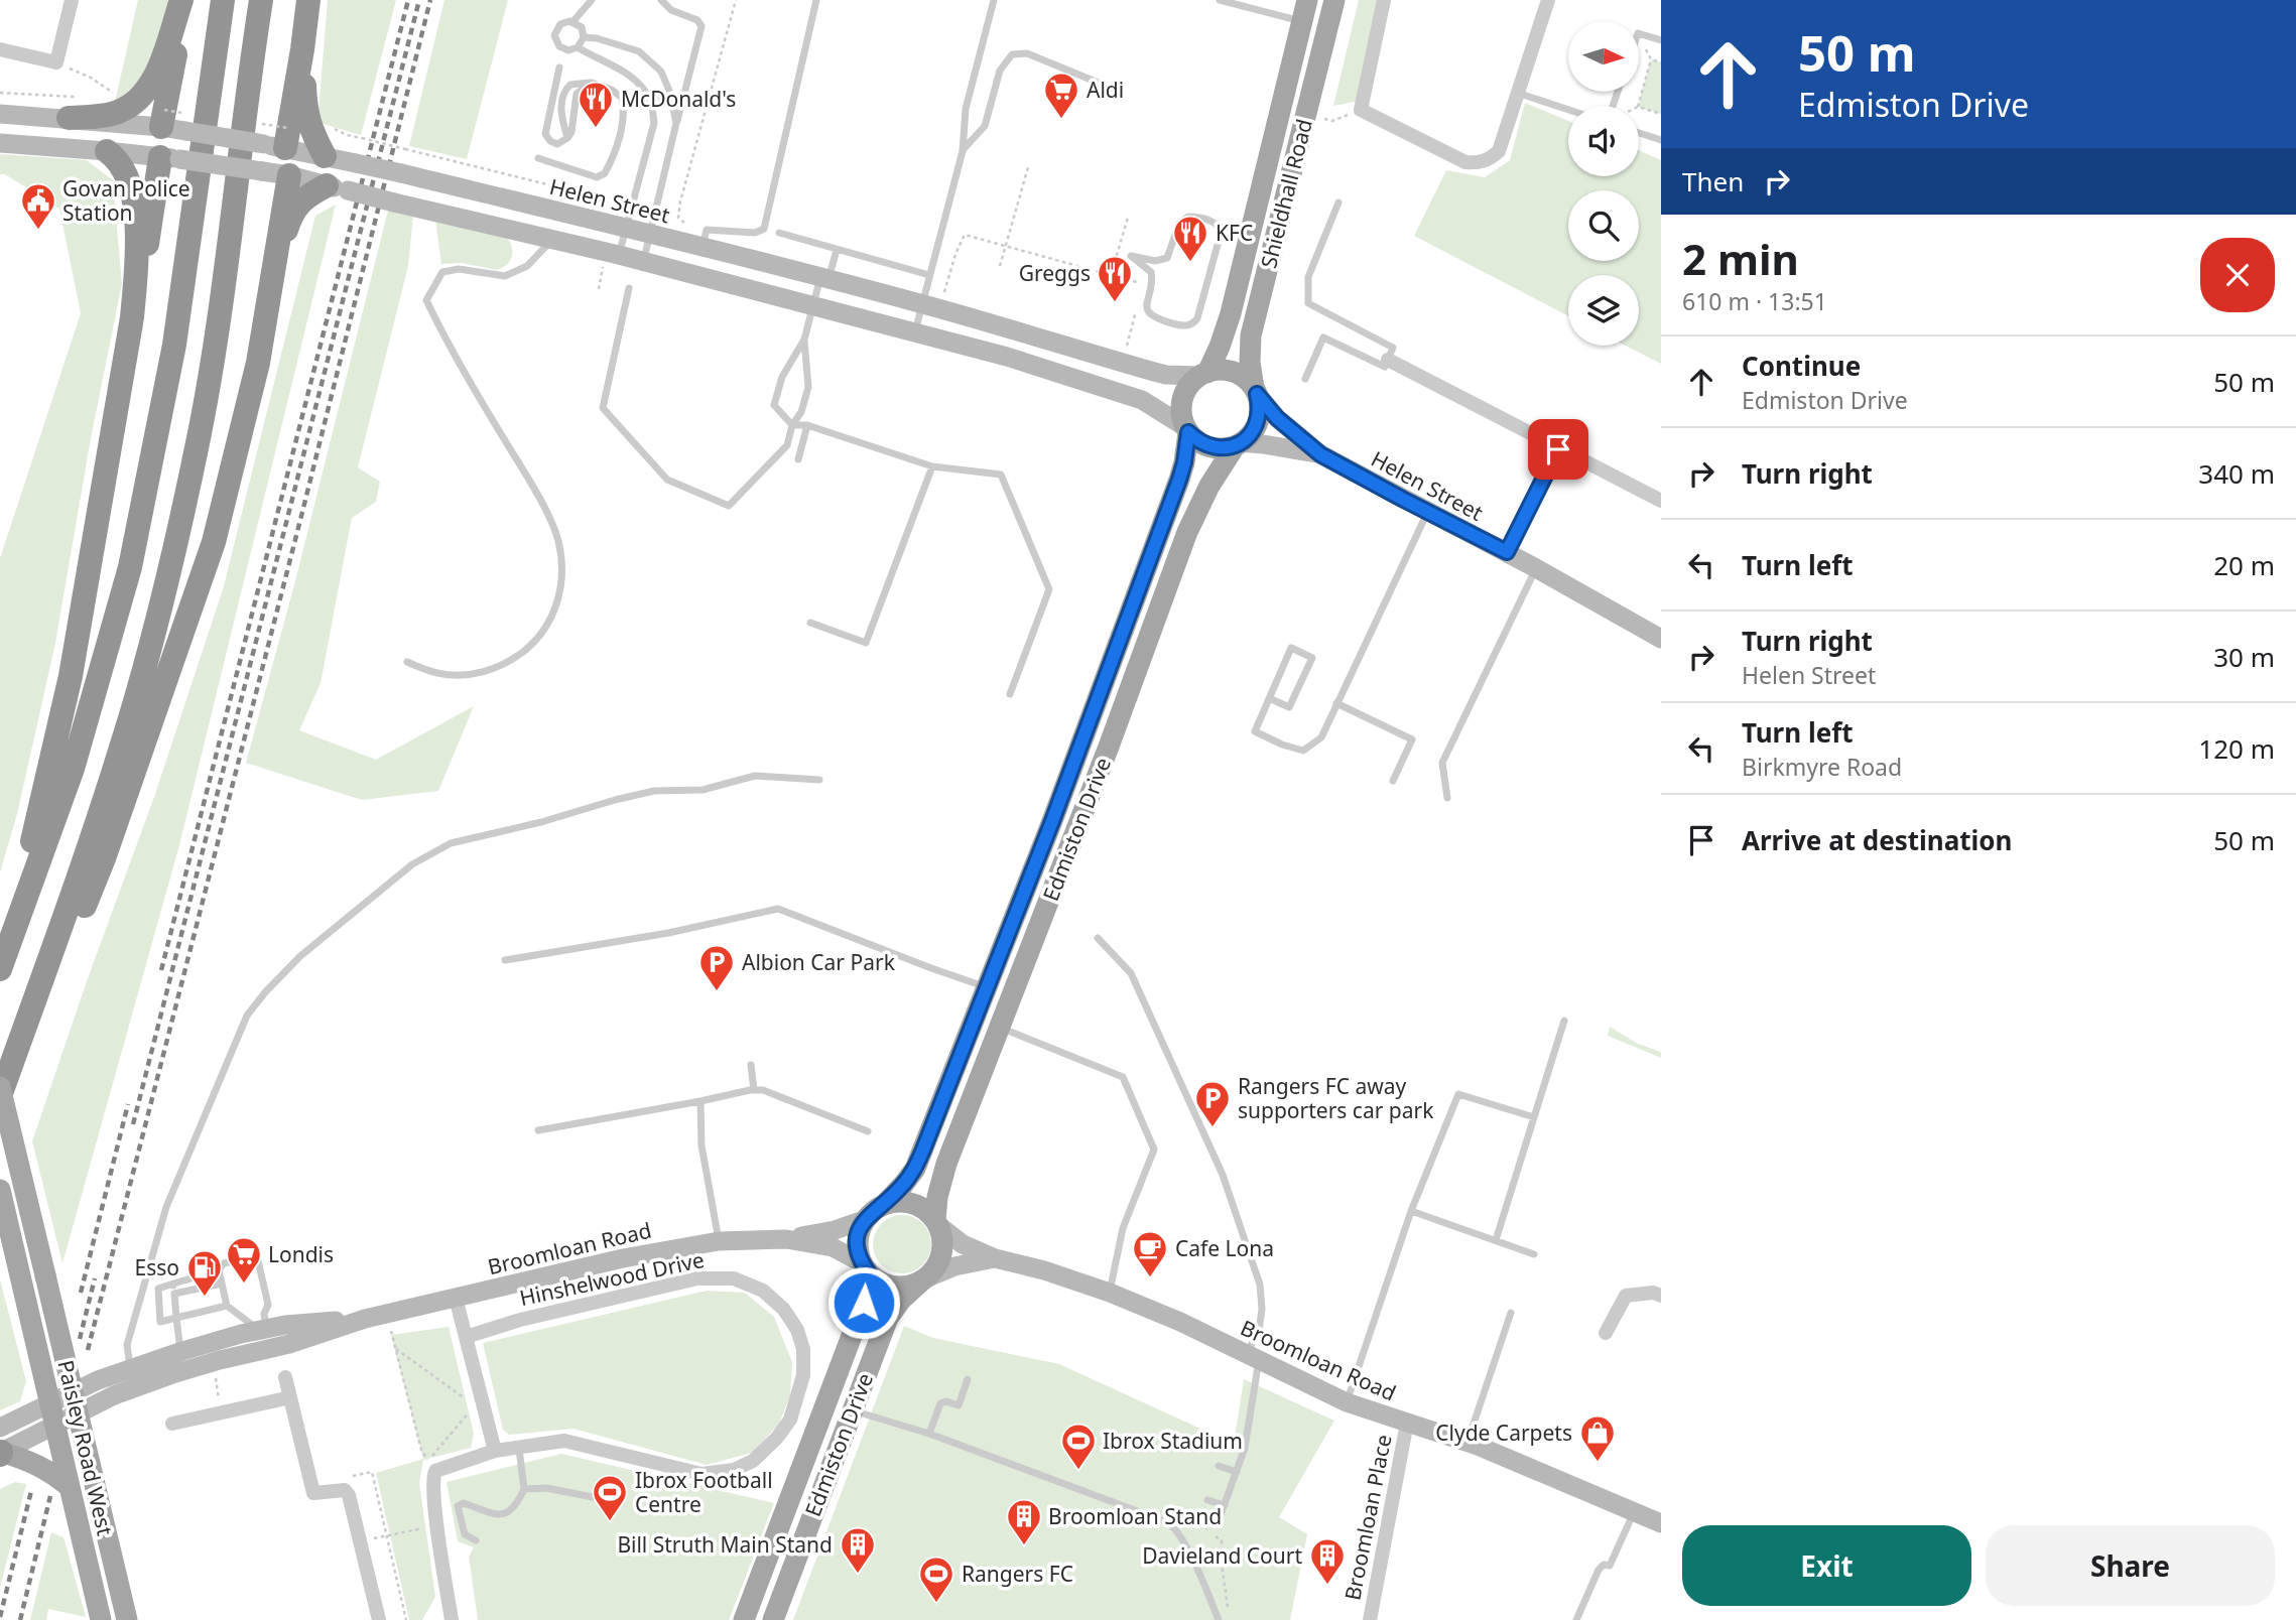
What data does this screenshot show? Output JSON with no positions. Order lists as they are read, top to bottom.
{
  "streets": {
    "main road": ["Shieldhall Road", "Edmiston Drive", "Paisley Road West"],
    "street": [
      "Helen Street",
      "Broomloan Road",
      "Hinshelwood Drive",
      "Broomloan Place"
    ]
  },
  "crossings": [
    ["Shieldhall Road", "Helen Street"],
    ["Shieldhall Road", "Edmiston Drive"],
    ["Helen Street", "Edmiston Drive"],
    ["Edmiston Drive", "Broomloan Road"],
    ["Broomloan Road", "Paisley Road West"],
    ["Broomloan Road", "Broomloan Place"]
  ],
  "places": {
    "supermarket": ["Aldi", "Londis"],
    "restaurant": ["McDonald's", "KFC", "Greggs"],
    "public building": ["Govan Police Station"],
    "parking": ["Albion Car Park", "Rangers FC away supporters car park"],
    "cafe": ["Cafe Lona"],
    "fuel station": ["Esso"],
    "shop": ["Clyde Carpets"],
    "sports": ["Ibrox Stadium", "Ibrox Football Centre", "Rangers FC"],
    "building": ["Broomloan Stand", "Bill Struth Main Stand", "Davieland Court"]
  },
  "north": "right",
  "page": {
    "turn": ["50 m", "Edmiston Drive"],
    "then": "Then",
    "heading": ["2 min", "610 m · 13:51"],
    "list": [
      {
        "name": "Continue",
        "note": "Edmiston Drive",
        "value": "50 m"
      },
      {
        "name": "Turn right",
        "value": "340 m"
      },
      {
        "name": "Turn left",
        "value": "20 m"
      },
      {
        "name": "Turn right",
        "note": "Helen Street",
        "value": "30 m"
      },
      {
        "name": "Turn left",
        "note": "Birkmyre Road",
        "value": "120 m"
      },
      {
        "name": "Arrive at destination",
        "value": "50 m"
      }
    ],
    "buttons": ["Exit", "Share"]
  }
}
